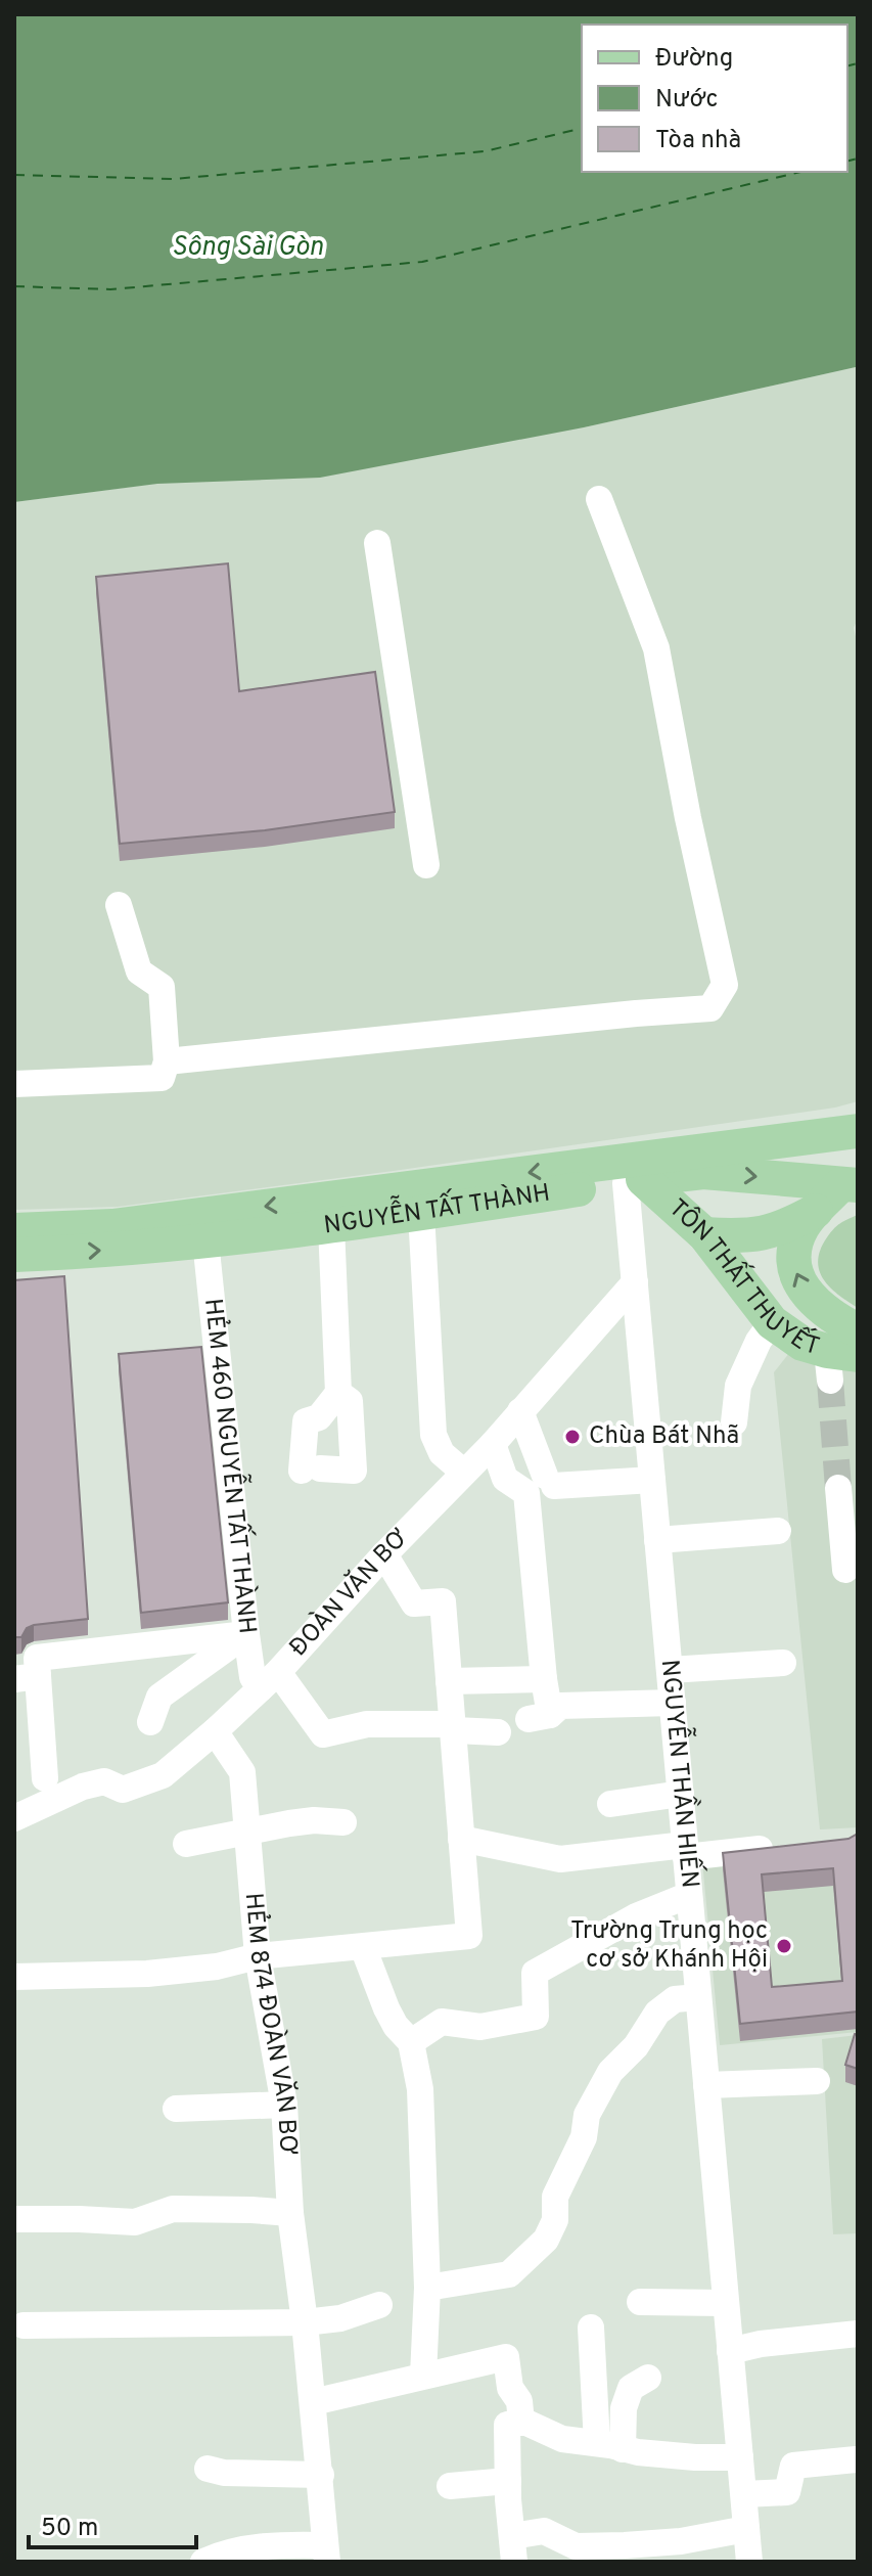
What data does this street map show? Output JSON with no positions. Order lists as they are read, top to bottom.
{
  "streets": {
    "main road": ["NGUYỄN TẤT THÀNH", "TÔN THẤT THUYẾT"],
    "street": [
      "HẺM 460 NGUYỄN TẤT THÀNH",
      "ĐOÀN VĂN BƠ",
      "NGUYỄN THẦN HIẾN",
      "HẺM 874 ĐOÀN VĂN BƠ"
    ]
  },
  "crossings": [
    ["NGUYỄN TẤT THÀNH", "TÔN THẤT THUYẾT"],
    ["NGUYỄN TẤT THÀNH", "HẺM 460 NGUYỄN TẤT THÀNH"],
    ["NGUYỄN TẤT THÀNH", "NGUYỄN THẦN HIẾN"],
    ["TÔN THẤT THUYẾT", "NGUYỄN THẦN HIẾN"],
    ["HẺM 460 NGUYỄN TẤT THÀNH", "ĐOÀN VĂN BƠ"],
    ["ĐOÀN VĂN BƠ", "NGUYỄN THẦN HIẾN"],
    ["ĐOÀN VĂN BƠ", "HẺM 874 ĐOÀN VĂN BƠ"]
  ],
  "water": ["Sông Sài Gòn"],
  "places": ["Chùa Bát Nhã", "Trường Trung học cơ sở Khánh Hội"],
  "legend": ["Đường", "Nước", "Tòa nhà"],
  "scale_bar": "50 m"
}
